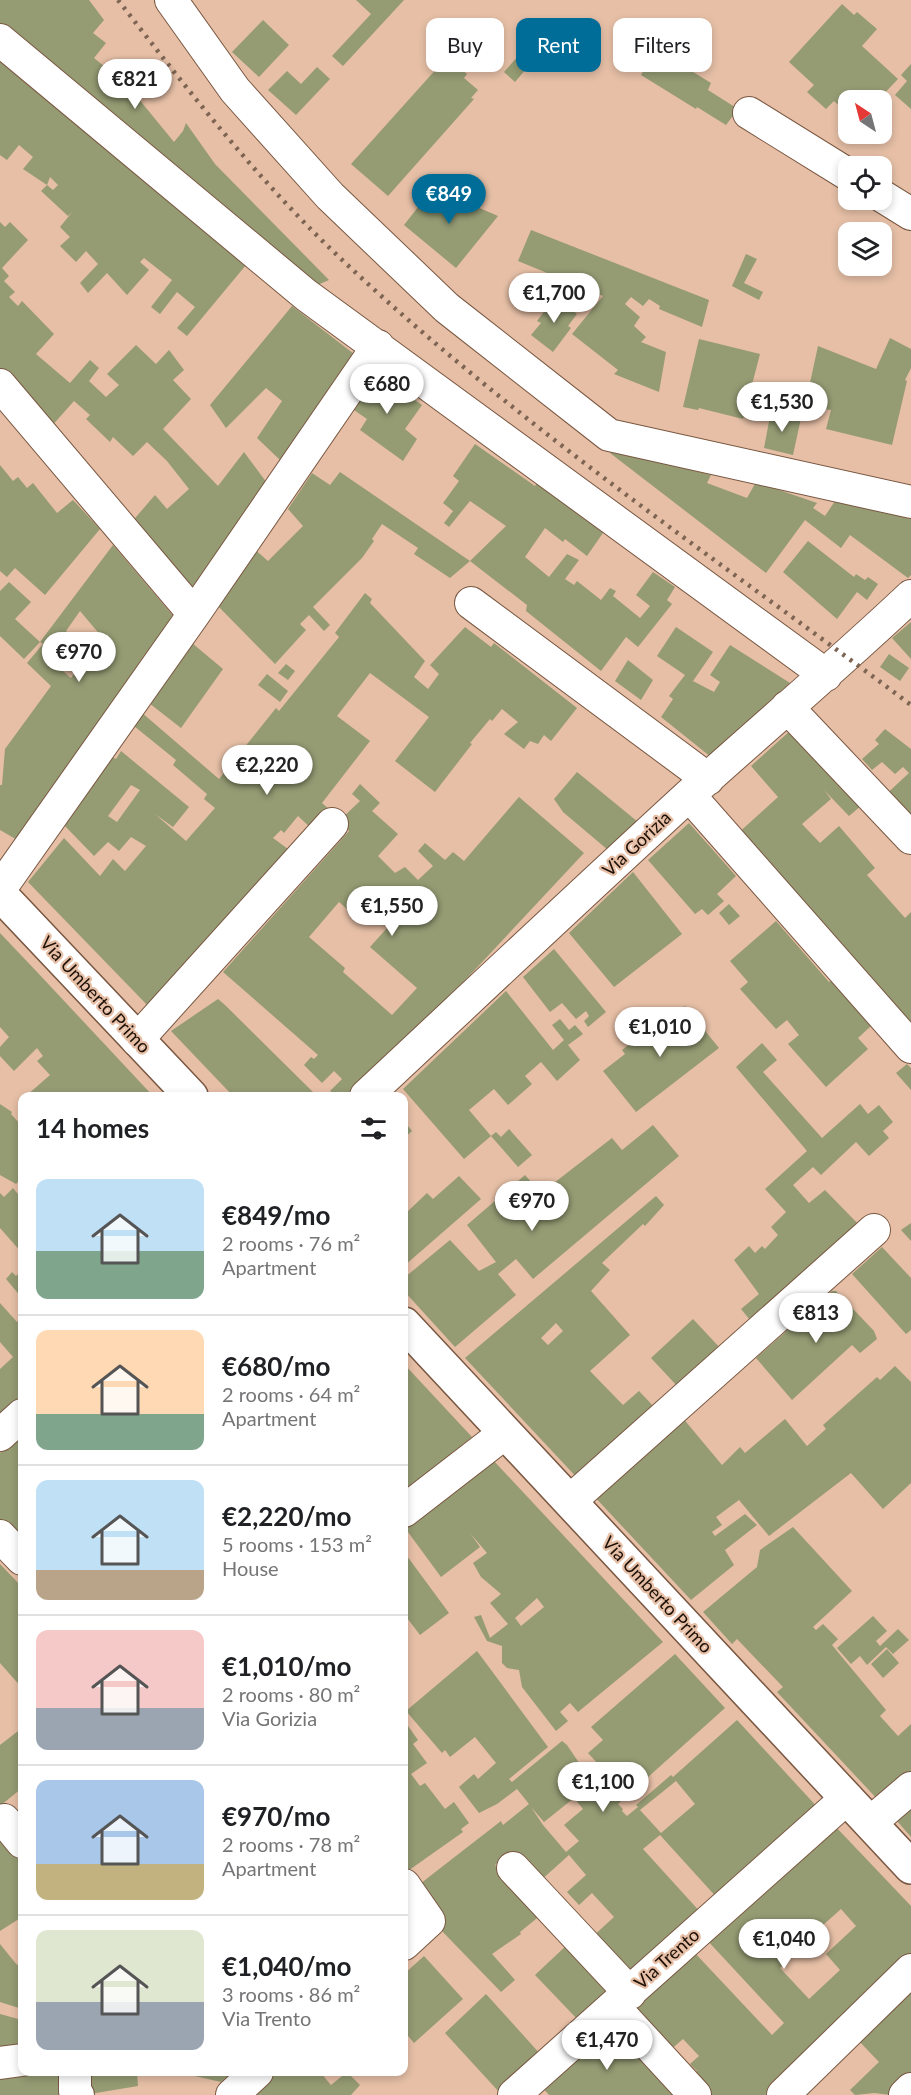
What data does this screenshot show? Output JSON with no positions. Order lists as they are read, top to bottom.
{
  "streets": {
    "street": ["Via Gorizia", "Via Umberto Primo", "Via Trento"]
  },
  "crossings": [
    ["Via Umberto Primo", "Via Trento"]
  ],
  "north": "top left",
  "page": {
    "chip": ["Buy", "Rent", "Filters"],
    "price": [
      "€821",
      "€849",
      "€1,700",
      "€680",
      "€1,530",
      "€970",
      "€2,220",
      "€1,550",
      "€1,010",
      "€970",
      "€813",
      "€1,100",
      "€1,040",
      "€1,470"
    ],
    "heading": "14 homes",
    "list": [
      {
        "name": "€849/mo",
        "note": "2 rooms · 76 m² · Apartment"
      },
      {
        "name": "€680/mo",
        "note": "2 rooms · 64 m² · Apartment"
      },
      {
        "name": "€2,220/mo",
        "note": "5 rooms · 153 m² · House"
      },
      {
        "name": "€1,010/mo",
        "note": "2 rooms · 80 m² · Via Gorizia"
      },
      {
        "name": "€970/mo",
        "note": "2 rooms · 78 m² · Apartment"
      },
      {
        "name": "€1,040/mo",
        "note": "3 rooms · 86 m² · Via Trento"
      }
    ]
  }
}
